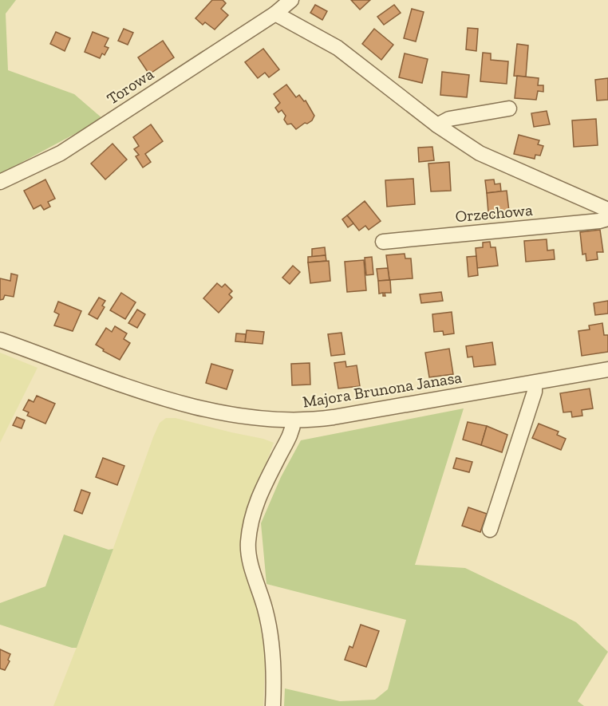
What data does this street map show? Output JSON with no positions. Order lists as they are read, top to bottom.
{
  "streets": {
    "street": ["Torowa", "Orzechowa", "Majora Brunona Janasa"]
  },
  "crossings": [
    ["Torowa", "Orzechowa"]
  ]
}
